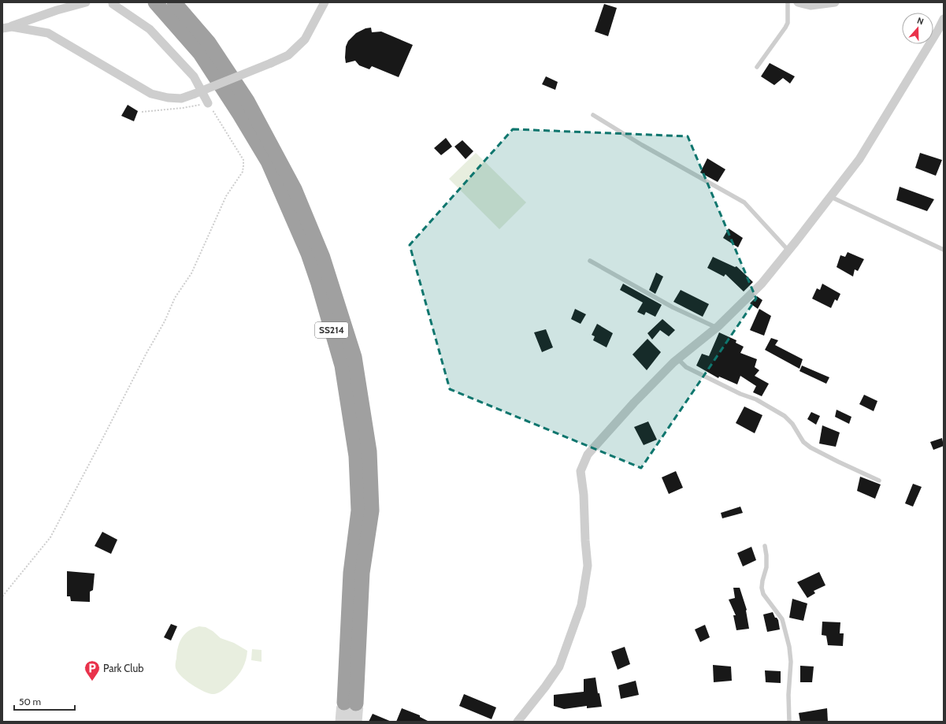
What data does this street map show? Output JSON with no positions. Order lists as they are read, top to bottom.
{
  "streets": {
    "highway": ["SS214"]
  },
  "places": {
    "parking": ["Park Club"]
  },
  "scale_bar": "50 m",
  "north": "top"
}
